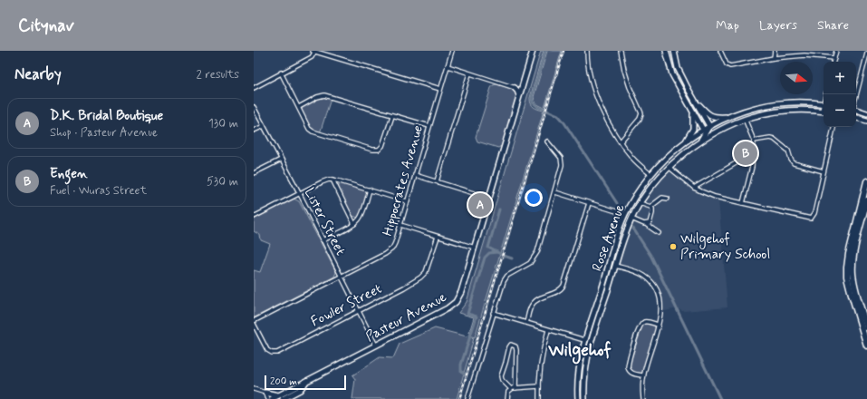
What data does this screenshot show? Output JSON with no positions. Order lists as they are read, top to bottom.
{
  "streets": {
    "street": [
      "Hippocrates Avenue",
      "Lister Street",
      "Rose Avenue",
      "Fowler Street",
      "Pasteur Avenue"
    ]
  },
  "crossings": [
    ["Hippocrates Avenue", "Lister Street"],
    ["Lister Street", "Fowler Street"],
    ["Lister Street", "Pasteur Avenue"]
  ],
  "districts": ["Wilgehof"],
  "places": ["Wilgehof Primary School"],
  "scale_bar": "200 m",
  "north": "right",
  "page": {
    "header": "Citynav",
    "nav": ["Map", "Layers", "Share"],
    "heading": ["Nearby", "2 results"],
    "map_buttons": ["+", "−"],
    "list": [
      {
        "mark": "A",
        "name": "D.K. Bridal Boutique",
        "note": "Shop · Pasteur Avenue",
        "value": "130 m"
      },
      {
        "mark": "B",
        "name": "Engen",
        "note": "Fuel · Wuras Street",
        "value": "530 m"
      }
    ],
    "pins": ["B", "A"],
    "scale": "200 m"
  }
}
